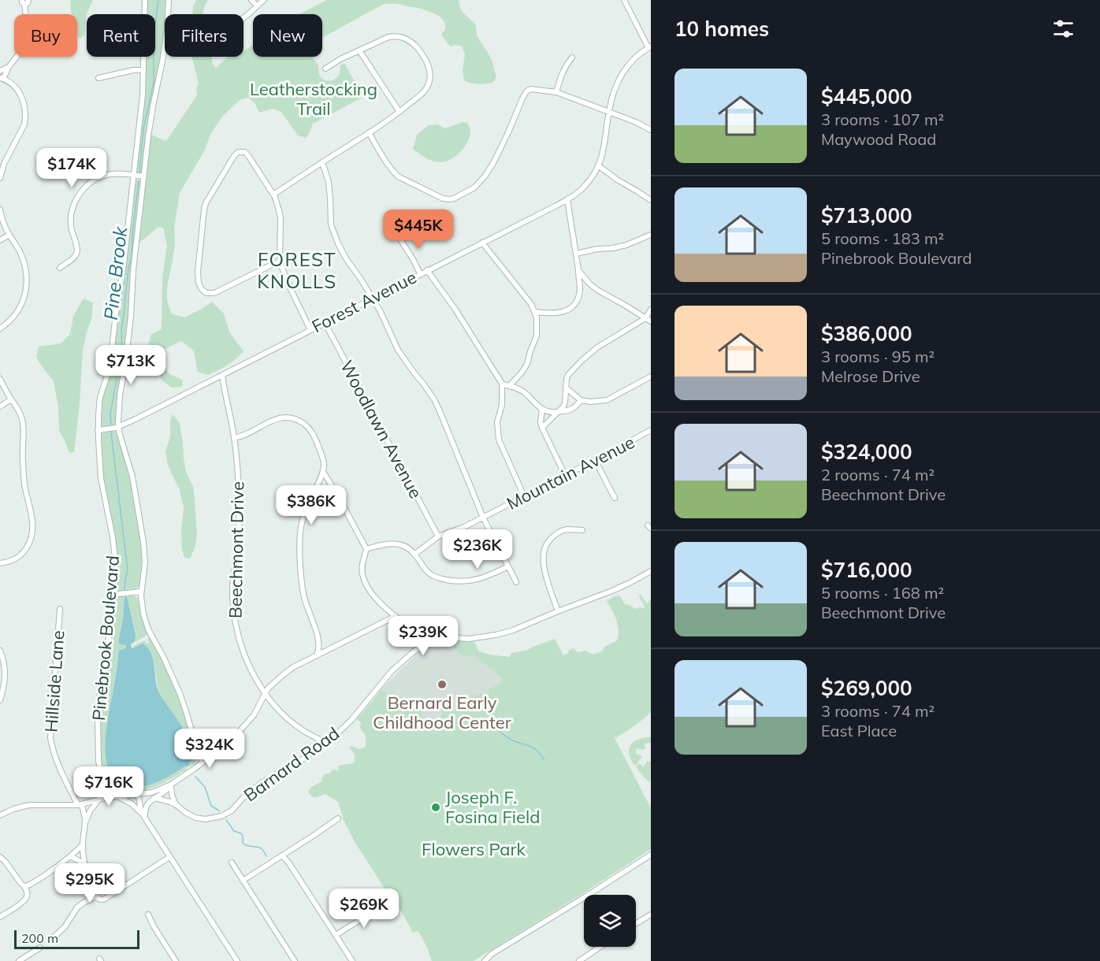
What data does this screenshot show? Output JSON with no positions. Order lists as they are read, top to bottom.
{
  "streets": {
    "street": [
      "Forest Avenue",
      "Woodlawn Avenue",
      "Mountain Avenue",
      "Beechmont Drive",
      "Pinebrook Boulevard",
      "Hillside Lane",
      "Barnard Road"
    ]
  },
  "crossings": [
    ["Forest Avenue", "Woodlawn Avenue"],
    ["Forest Avenue", "Beechmont Drive"],
    ["Forest Avenue", "Pinebrook Boulevard"],
    ["Woodlawn Avenue", "Mountain Avenue"],
    ["Beechmont Drive", "Barnard Road"]
  ],
  "districts": ["FOREST KNOLLS"],
  "water": ["Pine Brook"],
  "parks": ["Leatherstocking Trail", "Flowers Park"],
  "places": ["Bernard Early Childhood Center", "Joseph F. Fosina Field"],
  "scale_bar": "200 m",
  "page": {
    "heading": "10 homes",
    "chip": [
      "Buy",
      "Rent",
      "Filters",
      "New"
    ],
    "list": [
      {
        "name": "$445,000",
        "note": "3 rooms · 107 m² · Maywood Road"
      },
      {
        "name": "$713,000",
        "note": "5 rooms · 183 m² · Pinebrook Boulevard"
      },
      {
        "name": "$386,000",
        "note": "3 rooms · 95 m² · Melrose Drive"
      },
      {
        "name": "$324,000",
        "note": "2 rooms · 74 m² · Beechmont Drive"
      },
      {
        "name": "$716,000",
        "note": "5 rooms · 168 m² · Beechmont Drive"
      },
      {
        "name": "$269,000",
        "note": "3 rooms · 74 m² · East Place"
      }
    ],
    "price": [
      "$174K",
      "$445K",
      "$713K",
      "$386K",
      "$236K",
      "$239K",
      "$324K",
      "$716K",
      "$295K",
      "$269K"
    ],
    "scale": "200 m"
  }
}
